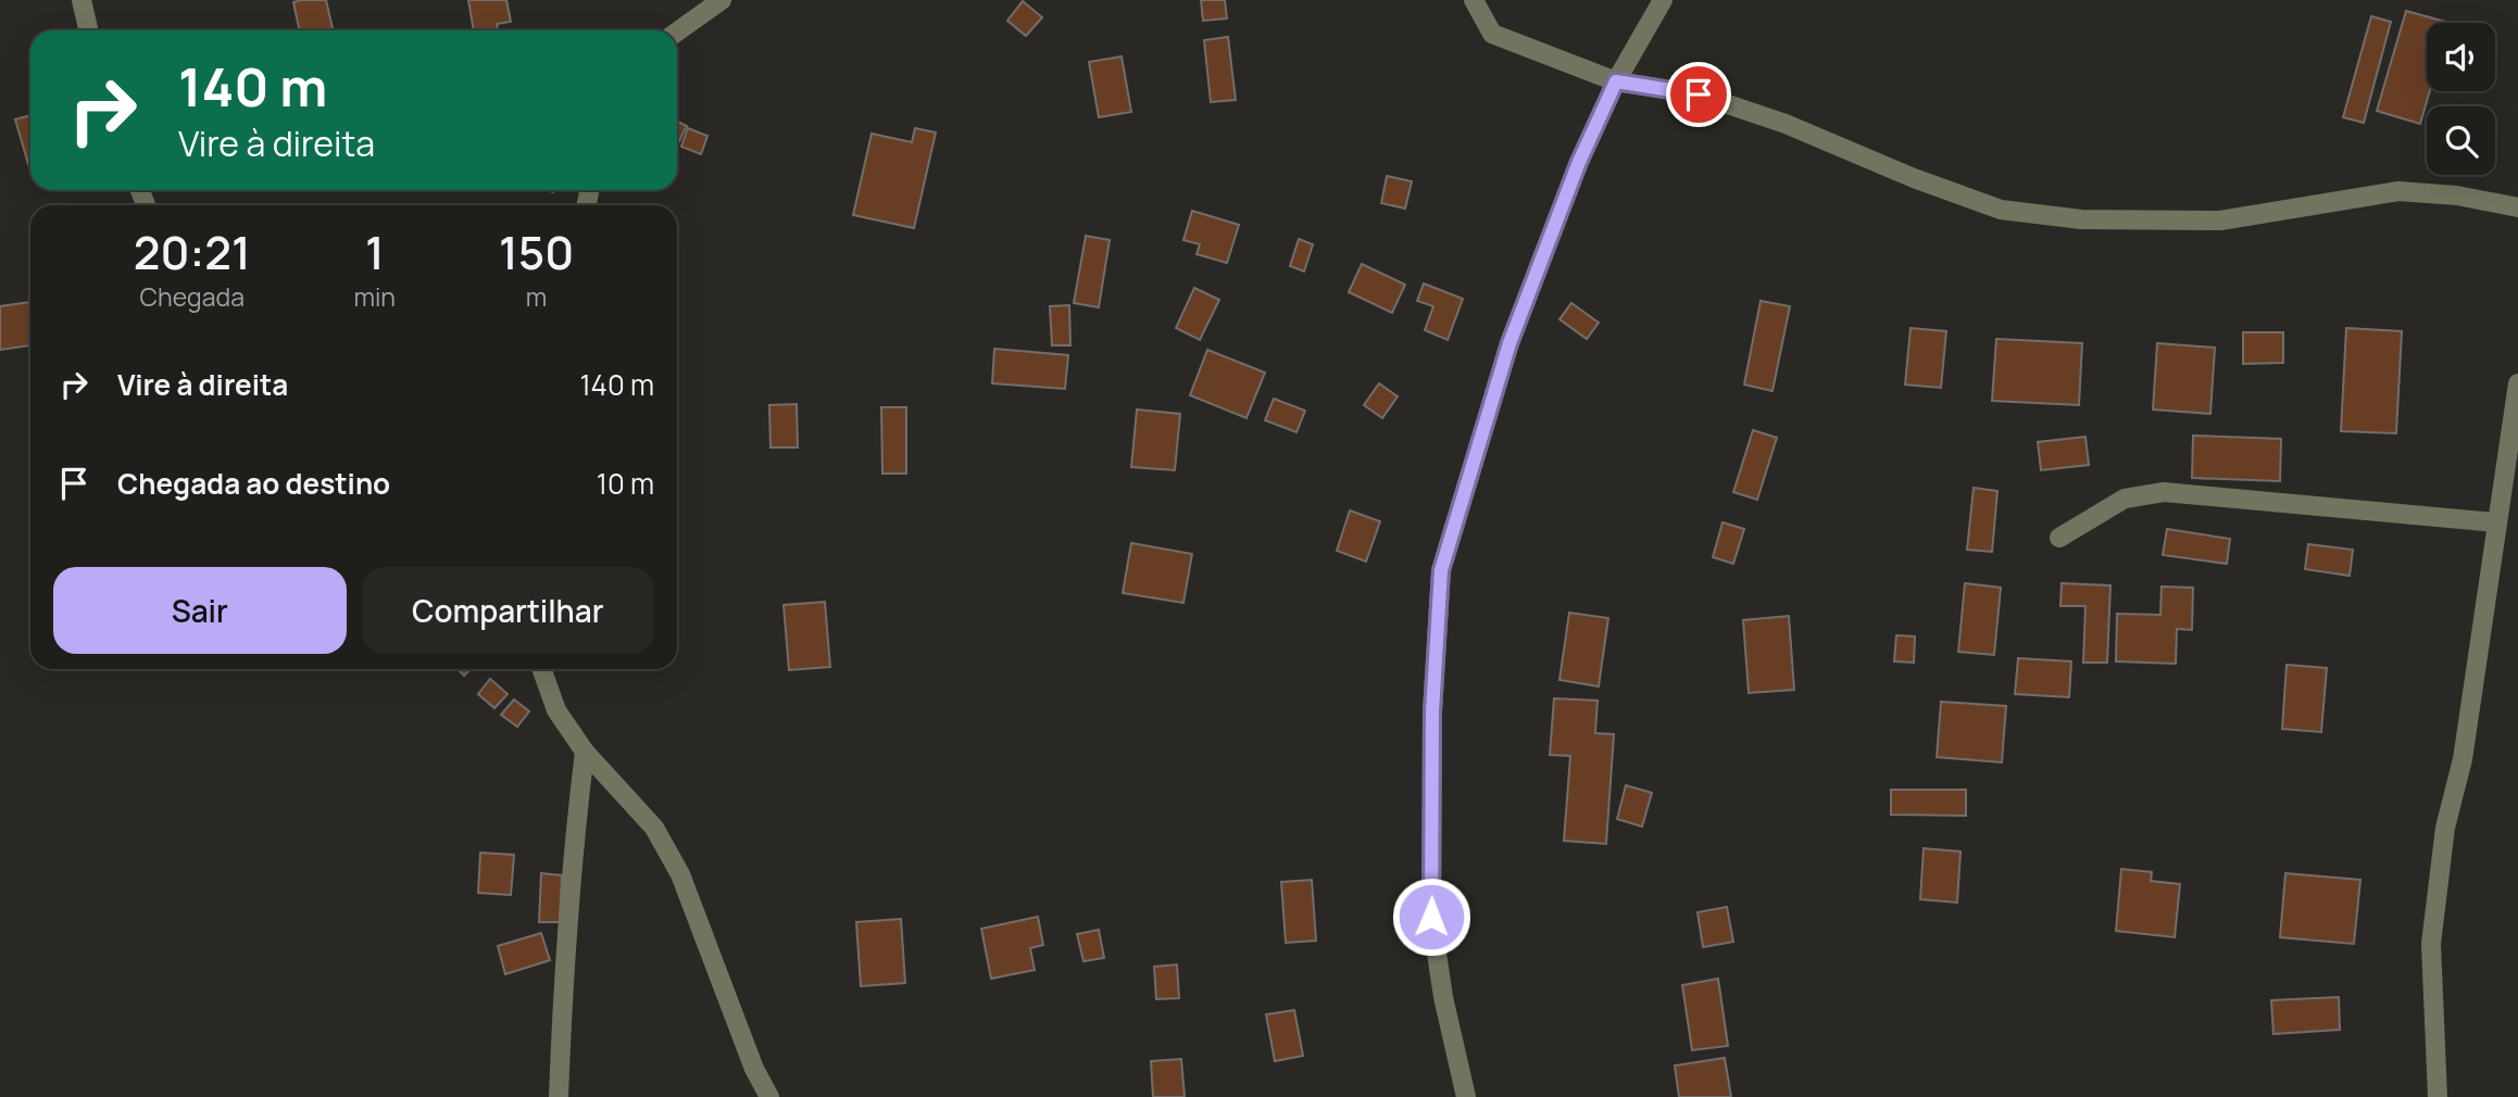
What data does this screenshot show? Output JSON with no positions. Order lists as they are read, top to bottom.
{
  "page": {
    "turn": ["140 m", "Vire à direita"],
    "eta": [
      "20:21",
      "Chegada",
      "1",
      "min",
      "150",
      "m"
    ],
    "list": [
      {
        "name": "Vire à direita",
        "value": "140 m"
      },
      {
        "name": "Chegada ao destino",
        "value": "10 m"
      }
    ],
    "buttons": ["Sair", "Compartilhar"]
  }
}
